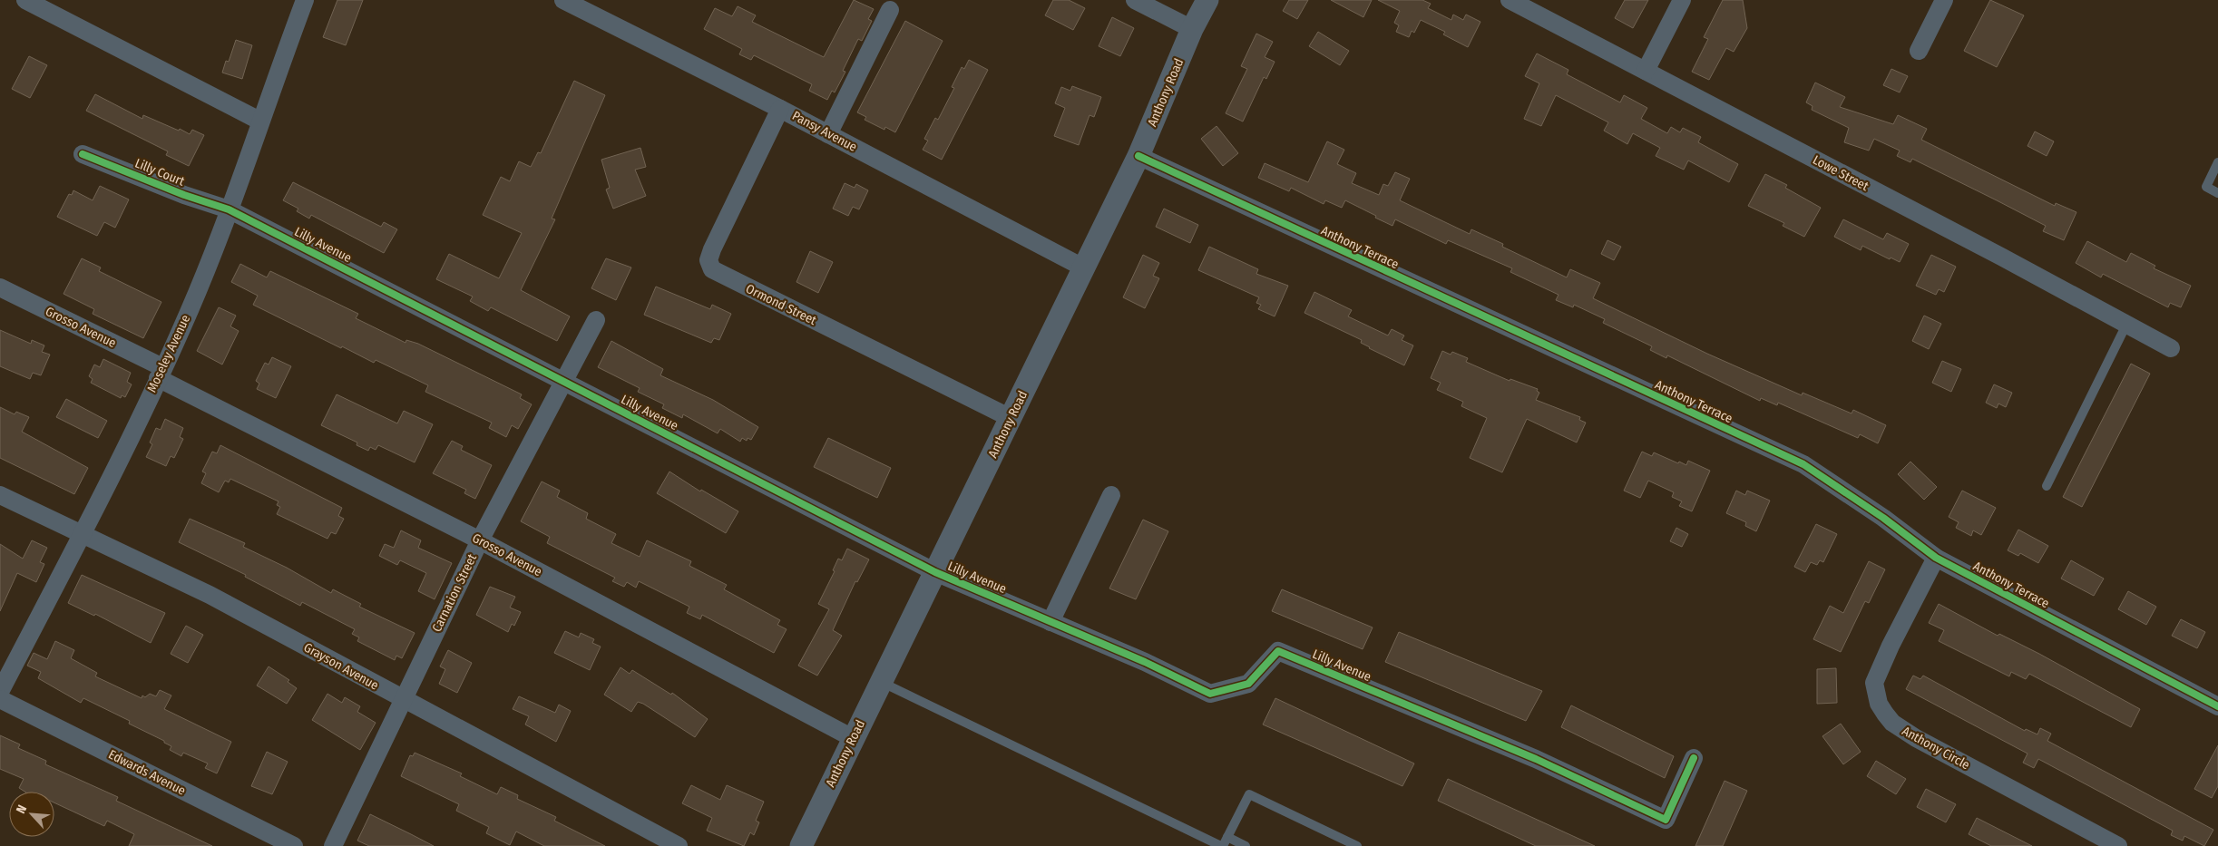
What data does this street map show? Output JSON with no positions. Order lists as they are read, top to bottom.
{
  "streets": {
    "street": [
      "Anthony Road",
      "Pansy Avenue",
      "Lilly Court",
      "Lowe Street",
      "Lilly Avenue",
      "Anthony Terrace",
      "Ormond Street",
      "Grosso Avenue",
      "Moseley Avenue",
      "Carnation Street",
      "Grayson Avenue",
      "Anthony Circle",
      "Edwards Avenue"
    ]
  },
  "crossings": [
    ["Anthony Road", "Pansy Avenue"],
    ["Anthony Road", "Lilly Avenue"],
    ["Anthony Road", "Anthony Terrace"],
    ["Anthony Road", "Ormond Street"],
    ["Anthony Road", "Grosso Avenue"],
    ["Pansy Avenue", "Ormond Street"],
    ["Lilly Court", "Lilly Avenue"],
    ["Lilly Court", "Moseley Avenue"],
    ["Lilly Avenue", "Moseley Avenue"],
    ["Lilly Avenue", "Carnation Street"],
    ["Anthony Terrace", "Anthony Circle"],
    ["Grosso Avenue", "Moseley Avenue"],
    ["Grosso Avenue", "Carnation Street"],
    ["Moseley Avenue", "Grayson Avenue"],
    ["Carnation Street", "Grayson Avenue"]
  ],
  "north": "top left"
}
